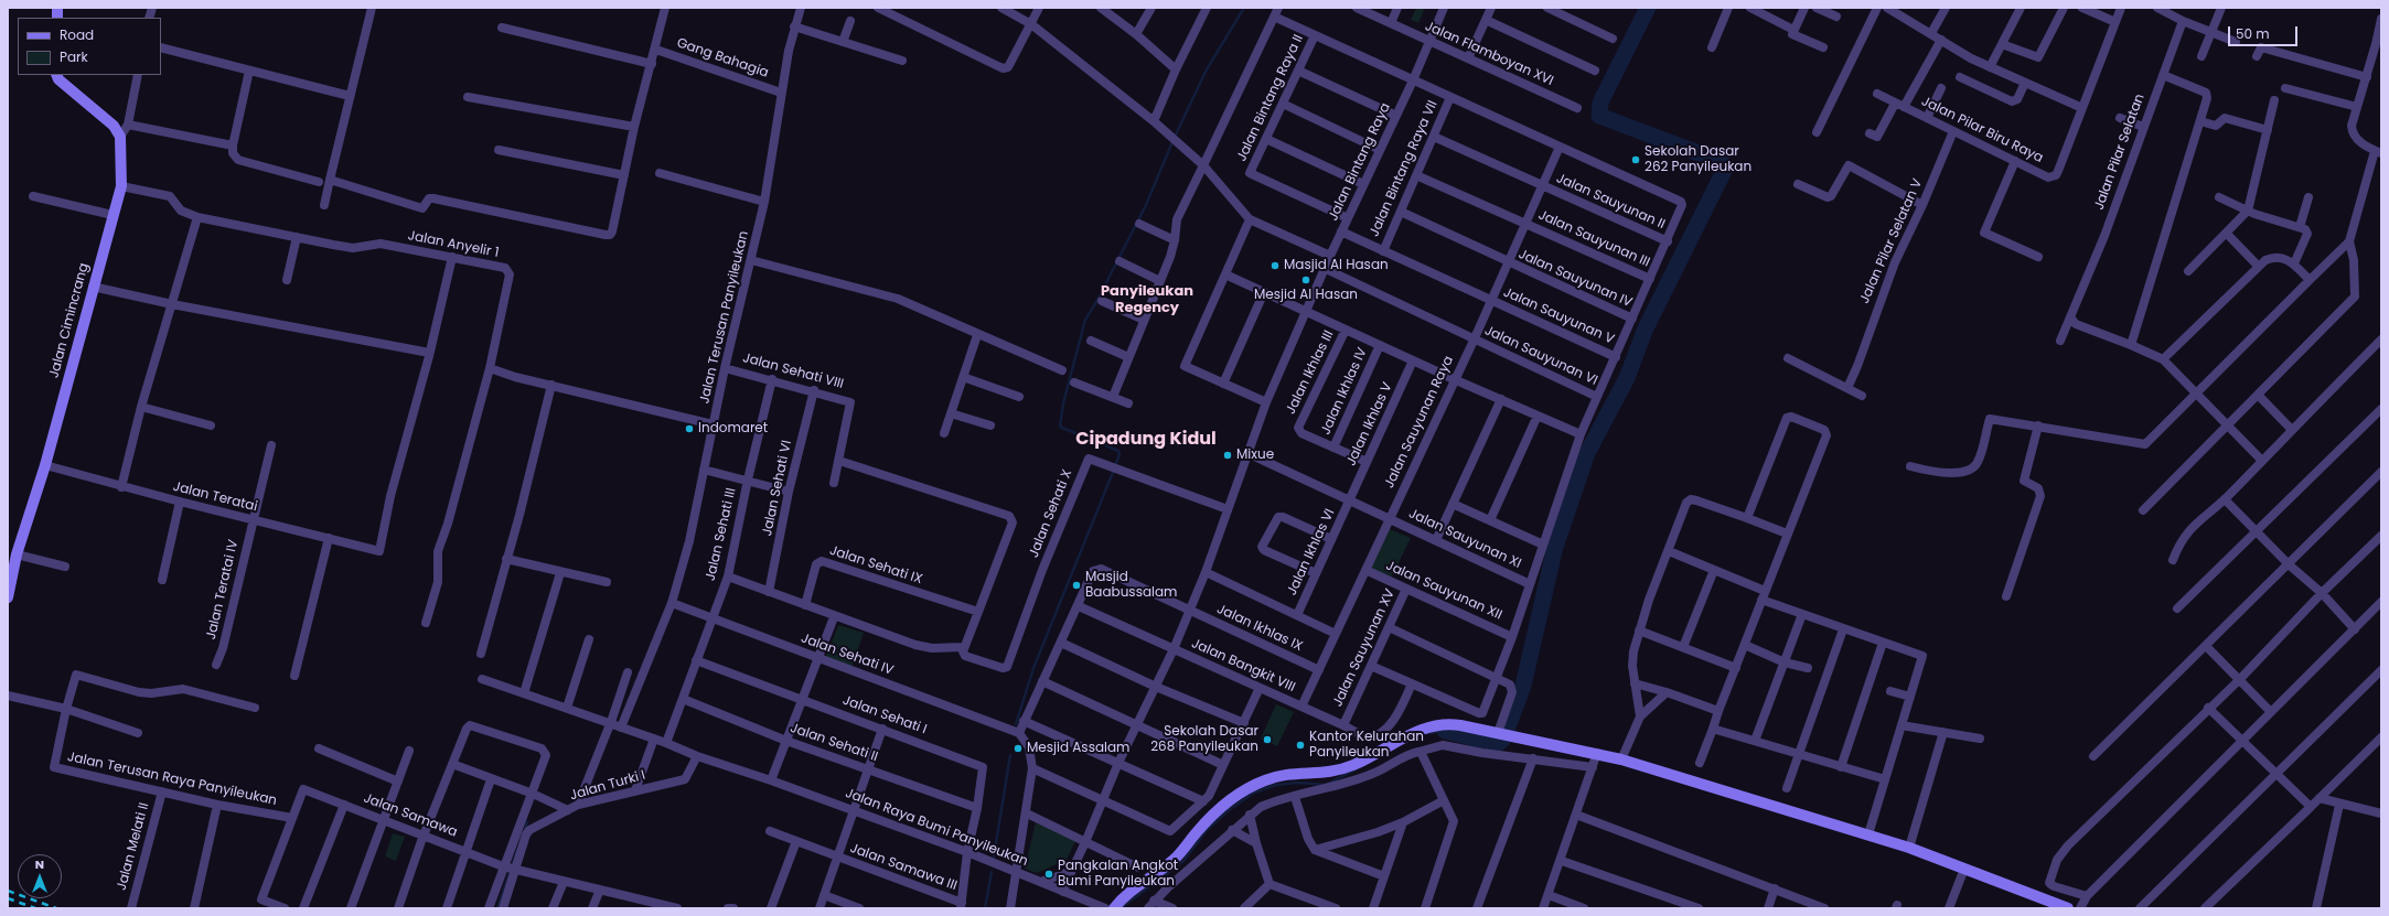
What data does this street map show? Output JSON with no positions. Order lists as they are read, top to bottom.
{
  "streets": {
    "street": [
      "Jalan Flamboyan XVI",
      "Gang Bahagia",
      "Jalan Bintang Raya II",
      "Jalan Pilar Biru Raya",
      "Jalan Pilar Selatan",
      "Jalan Bintang Raya",
      "Jalan Bintang Raya VII",
      "Jalan Sauyunan II",
      "Jalan Sauyunan III",
      "Jalan Pilar Selatan V",
      "Jalan Anyelir 1",
      "Jalan Sauyunan IV",
      "Jalan Sauyunan V",
      "Jalan Terusan Panyileukan",
      "Jalan Cimincrang",
      "Jalan Sauyunan VI",
      "Jalan Sehati VIII",
      "Jalan Ikhlas III",
      "Jalan Ikhlas IV",
      "Jalan Sauyunan Raya",
      "Jalan Ikhlas V",
      "Jalan Sehati VI",
      "Jalan Teratai",
      "Jalan Sehati X",
      "Jalan Sehati III",
      "Jalan Sauyunan XI",
      "Jalan Ikhlas VI",
      "Jalan Sehati IX",
      "Jalan Teratai IV",
      "Jalan Sauyunan XII",
      "Jalan Ikhlas IX",
      "Jalan Sauyunan XV",
      "Jalan Sehati IV",
      "Jalan Bangkit VIII",
      "Jalan Sehati I",
      "Jalan Sehati II",
      "Jalan Terusan Raya Panyileukan",
      "Jalan Turki I",
      "Jalan Samawa",
      "Jalan Raya Bumi Panyileukan",
      "Jalan Melati II",
      "Jalan Samawa III"
    ]
  },
  "crossings": [
    ["Jalan Flamboyan XVI", "Jalan Bintang Raya"],
    ["Gang Bahagia", "Jalan Terusan Panyileukan"],
    ["Jalan Bintang Raya II", "Jalan Bintang Raya"],
    ["Jalan Pilar Biru Raya", "Jalan Pilar Selatan V"],
    ["Jalan Bintang Raya", "Jalan Sauyunan V"],
    ["Jalan Bintang Raya VII", "Jalan Sauyunan II"],
    ["Jalan Bintang Raya VII", "Jalan Sauyunan III"],
    ["Jalan Bintang Raya VII", "Jalan Sauyunan IV"],
    ["Jalan Bintang Raya VII", "Jalan Sauyunan V"],
    ["Jalan Sauyunan II", "Jalan Sauyunan Raya"],
    ["Jalan Sauyunan III", "Jalan Sauyunan Raya"],
    ["Jalan Anyelir 1", "Jalan Cimincrang"],
    ["Jalan Anyelir 1", "Jalan Teratai"],
    ["Jalan Sauyunan IV", "Jalan Sauyunan Raya"],
    ["Jalan Sauyunan V", "Jalan Sauyunan Raya"],
    ["Jalan Terusan Panyileukan", "Jalan Sehati VIII"],
    ["Jalan Terusan Panyileukan", "Jalan Sehati IV"],
    ["Jalan Terusan Panyileukan", "Jalan Raya Bumi Panyileukan"],
    ["Jalan Cimincrang", "Jalan Teratai"],
    ["Jalan Sauyunan VI", "Jalan Sauyunan Raya"],
    ["Jalan Sehati VIII", "Jalan Sehati VI"],
    ["Jalan Sehati VIII", "Jalan Sehati III"],
    ["Jalan Ikhlas III", "Jalan Ikhlas IV"],
    ["Jalan Ikhlas III", "Jalan Ikhlas V"],
    ["Jalan Sauyunan Raya", "Jalan Sauyunan XI"],
    ["Jalan Sauyunan Raya", "Jalan Sauyunan XII"],
    ["Jalan Sauyunan Raya", "Jalan Ikhlas IX"],
    ["Jalan Sauyunan Raya", "Jalan Sauyunan XV"],
    ["Jalan Sauyunan Raya", "Jalan Bangkit VIII"],
    ["Jalan Ikhlas V", "Jalan Sauyunan XI"],
    ["Jalan Ikhlas V", "Jalan Ikhlas VI"],
    ["Jalan Teratai", "Jalan Teratai IV"],
    ["Jalan Sehati III", "Jalan Sehati IV"],
    ["Jalan Sehati III", "Jalan Sehati I"],
    ["Jalan Sehati III", "Jalan Sehati II"],
    ["Jalan Sehati III", "Jalan Raya Bumi Panyileukan"],
    ["Jalan Sauyunan XI", "Jalan Ikhlas VI"],
    ["Jalan Sauyunan XII", "Jalan Sauyunan XV"],
    ["Jalan Ikhlas IX", "Jalan Bangkit VIII"],
    ["Jalan Sauyunan XV", "Jalan Bangkit VIII"],
    ["Jalan Sehati I", "Jalan Sehati II"],
    ["Jalan Sehati I", "Jalan Raya Bumi Panyileukan"],
    ["Jalan Sehati I", "Jalan Samawa III"],
    ["Jalan Terusan Raya Panyileukan", "Jalan Samawa"],
    ["Jalan Terusan Raya Panyileukan", "Jalan Melati II"],
    ["Jalan Turki I", "Jalan Samawa"],
    ["Jalan Turki I", "Jalan Raya Bumi Panyileukan"]
  ],
  "districts": ["Panyileukan Regency", "Cipadung Kidul"],
  "places": [
    "Sekolah Dasar 262 Panyileukan",
    "Masjid Al Hasan",
    "Mesjid Al Hasan",
    "Indomaret",
    "Mixue",
    "Masjid Baabussalam",
    "Sekolah Dasar 268 Panyileukan",
    "Kantor Kelurahan Panyileukan",
    "Mesjid Assalam",
    "Pangkalan Angkot Bumi Panyileukan"
  ],
  "legend": ["Road", "Park"],
  "scale_bar": "50 m",
  "north": "top"
}
